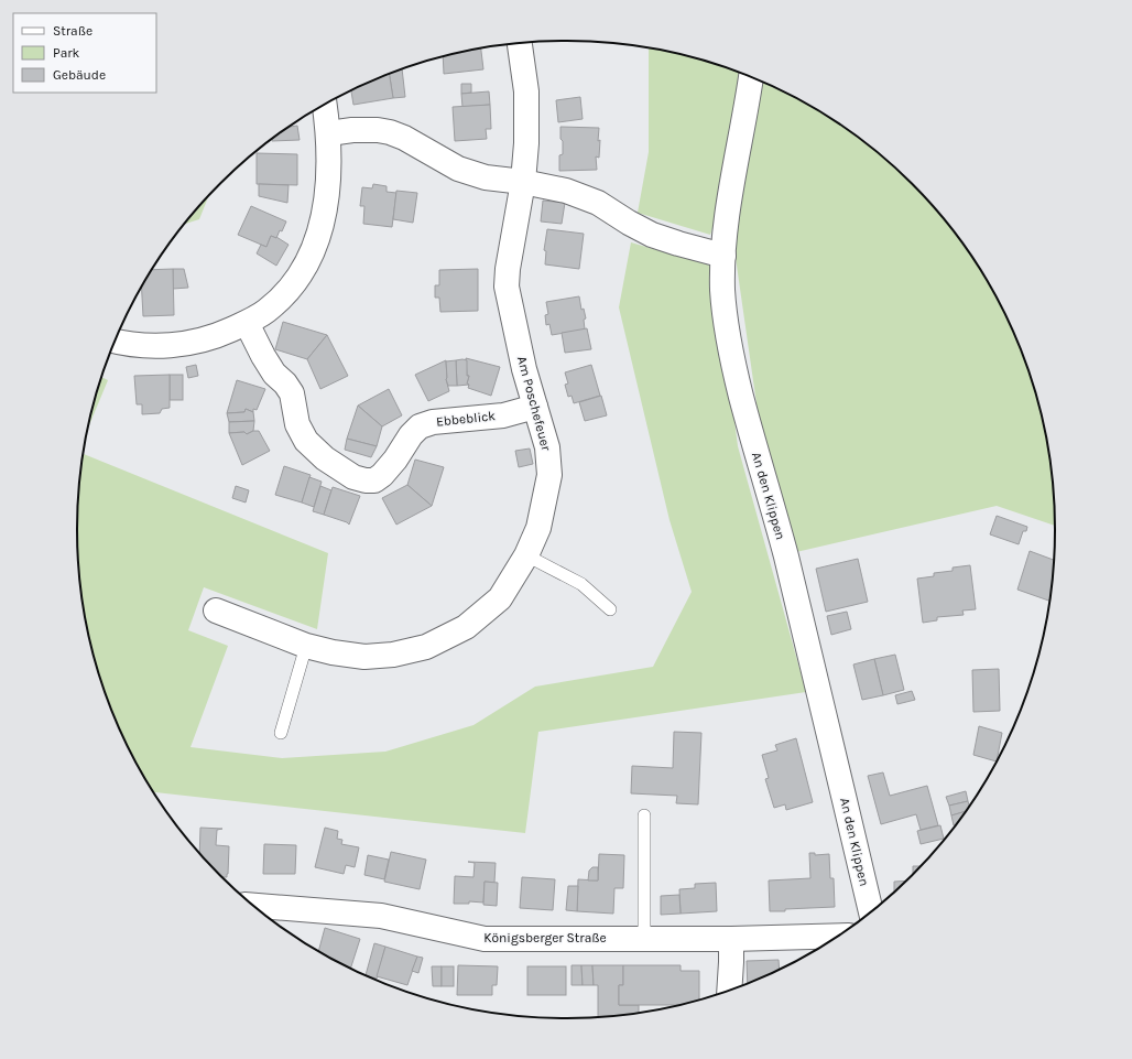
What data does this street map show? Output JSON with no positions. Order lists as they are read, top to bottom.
{
  "streets": {
    "street": [
      "Am Poschefeuer",
      "Ebbeblick",
      "An den Klippen",
      "Königsberger Straße"
    ]
  },
  "crossings": [
    ["Am Poschefeuer", "Ebbeblick"]
  ],
  "legend": ["Straße", "Park", "Gebäude"]
}
